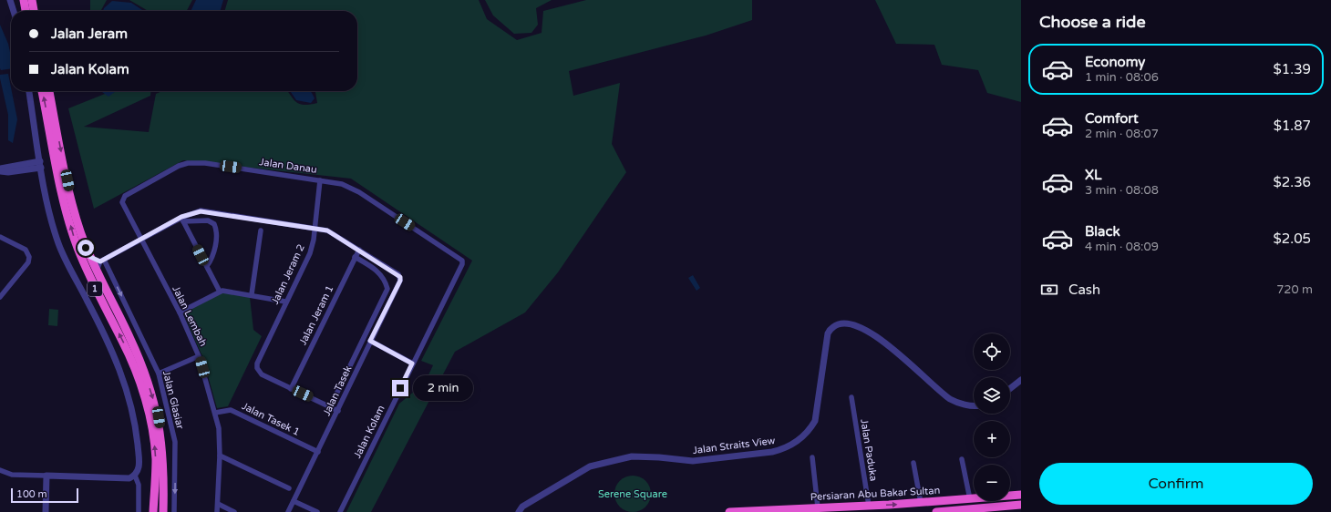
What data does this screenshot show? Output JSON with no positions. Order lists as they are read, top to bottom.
{
  "streets": {
    "highway": ["1", "Persiaran Abu Bakar Sultan"],
    "street": [
      "Jalan Danau",
      "Jalan Jeram 2",
      "Jalan Jeram 1",
      "Jalan Lembah",
      "Jalan Tasek",
      "Jalan Glasiar",
      "Jalan Tasek 1",
      "Jalan Kolam",
      "Jalan Straits View",
      "Jalan Paduka"
    ]
  },
  "crossings": [
    ["Jalan Danau", "Jalan Jeram 2"],
    ["Jalan Danau", "Jalan Lembah"],
    ["Jalan Danau", "Jalan Kolam"],
    ["Jalan Jeram 2", "Jalan Jeram 1"],
    ["Jalan Jeram 1", "Jalan Tasek"],
    ["Jalan Lembah", "Jalan Tasek 1"],
    ["Jalan Tasek", "Jalan Tasek 1"],
    ["Jalan Paduka", "Persiaran Abu Bakar Sultan"]
  ],
  "parks": ["Serene Square"],
  "scale_bar": "100 m",
  "page": {
    "heading": "Choose a ride",
    "banner": ["Jalan Jeram", "Jalan Kolam"],
    "list": [
      {
        "name": "Economy",
        "note": "1 min · 08:06",
        "value": "$1.39"
      },
      {
        "name": "Comfort",
        "note": "2 min · 08:07",
        "value": "$1.87"
      },
      {
        "name": "XL",
        "note": "3 min · 08:08",
        "value": "$2.36"
      },
      {
        "name": "Black",
        "note": "4 min · 08:09",
        "value": "$2.05"
      }
    ],
    "pay": ["Cash", "720 m"],
    "map_buttons": ["+", "−"],
    "bubble": "2 min",
    "buttons": "Confirm",
    "scale": "100 m"
  }
}
